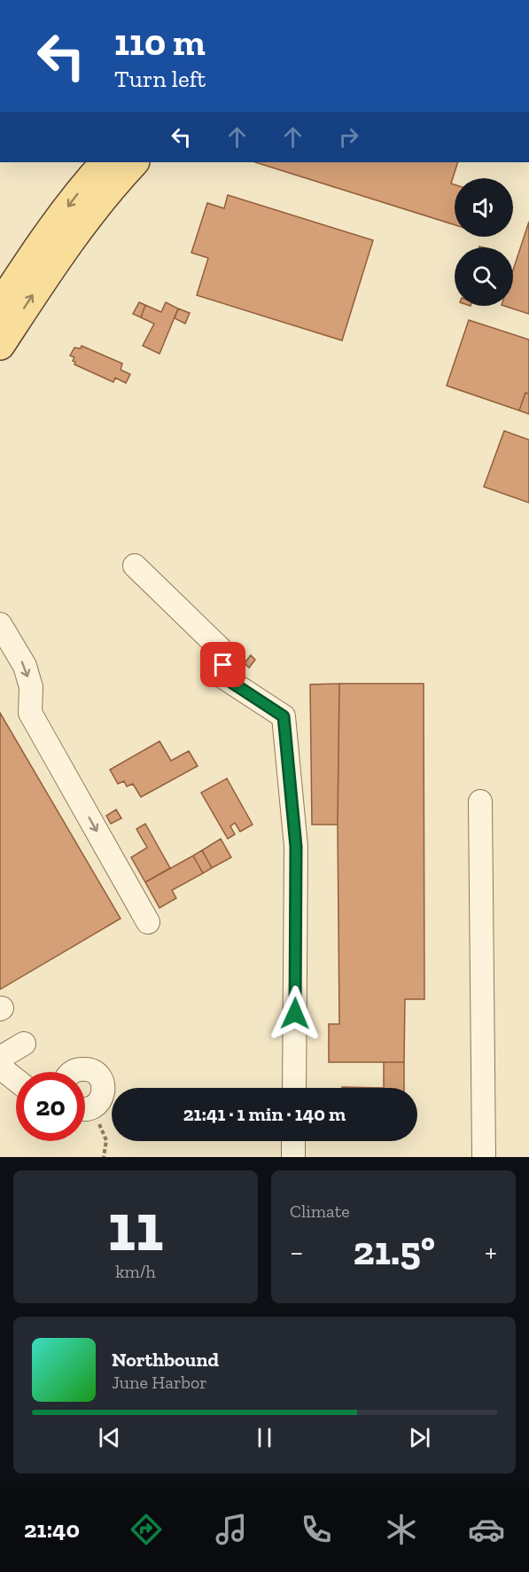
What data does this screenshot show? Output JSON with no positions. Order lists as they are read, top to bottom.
{
  "page": {
    "turn": ["110 m", "Turn left"],
    "limit": "20",
    "trip": "21:41 · 1 min · 140 m",
    "tile": [
      ["11", "km/h"],
      "Climate"
    ],
    "heat": ["−", "21.5°", "+"],
    "song": ["Northbound", "June Harbor"],
    "tabs": "21:40"
  }
}
